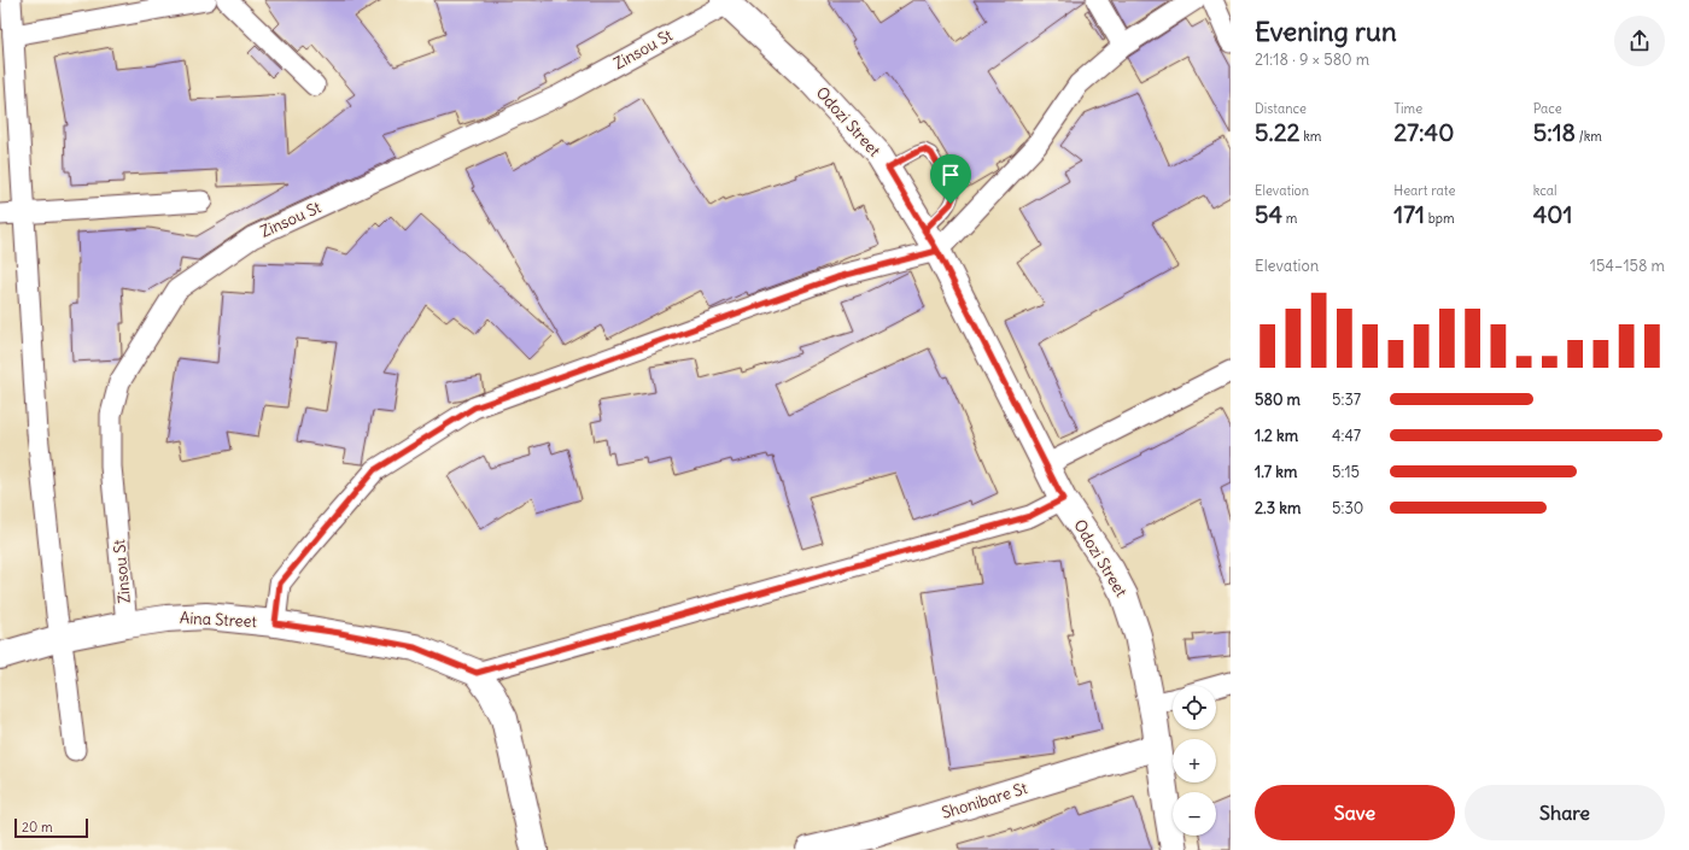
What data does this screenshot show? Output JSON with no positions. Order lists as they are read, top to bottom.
{
  "streets": {
    "street": [
      "Zinsou St",
      "Odozi Street",
      "Aina Street",
      "Shonibare St"
    ]
  },
  "crossings": [
    ["Zinsou St", "Odozi Street"],
    ["Zinsou St", "Aina Street"],
    ["Odozi Street", "Shonibare St"]
  ],
  "scale_bar": "20 m",
  "page": {
    "heading": ["Evening run", "21:18 · 9 × 580 m"],
    "stats": [
      ["Distance", "5.22 km"],
      ["Time", "27:40"],
      ["Pace", "5:18 /km"],
      ["Elevation", "54 m"],
      ["Heart rate", "171 bpm"],
      ["kcal", "401"]
    ],
    "chart": ["Elevation", "154–158 m"],
    "list": [
      {
        "name": "580 m",
        "note": "5:37"
      },
      {
        "name": "1.2 km",
        "note": "4:47"
      },
      {
        "name": "1.7 km",
        "note": "5:15"
      },
      {
        "name": "2.3 km",
        "note": "5:30"
      }
    ],
    "map_buttons": ["+", "−"],
    "buttons": ["Save", "Share"],
    "scale": "20 m"
  }
}
